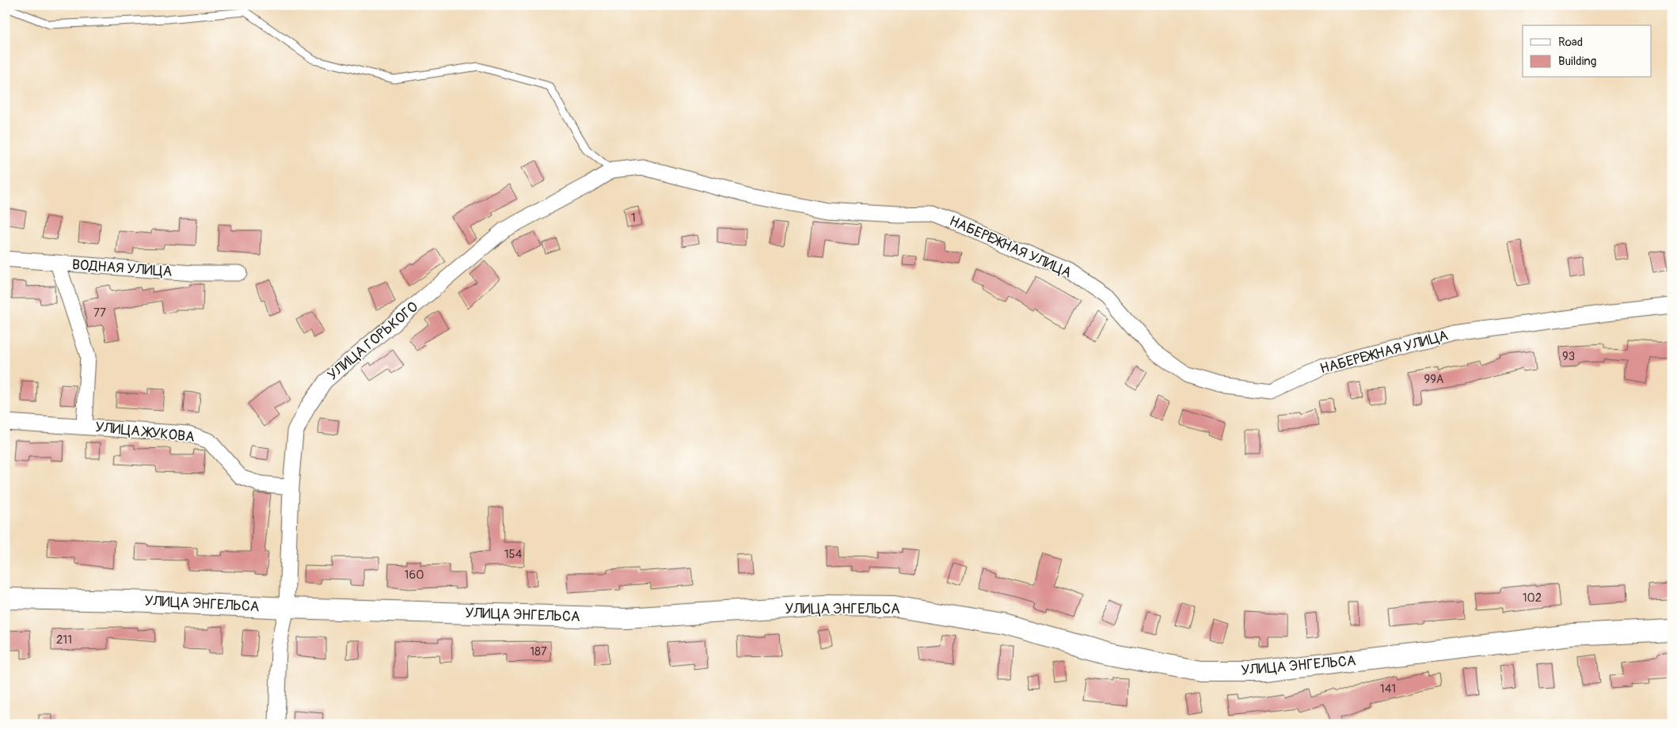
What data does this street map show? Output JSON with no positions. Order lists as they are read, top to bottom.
{
  "streets": {
    "street": [
      "НАБЕРЕЖНАЯ УЛИЦА",
      "ВОДНАЯ УЛИЦА",
      "УЛИЦА ГОРЬКОГО",
      "УЛИЦА ЖУКОВА",
      "УЛИЦА ЭНГЕЛЬСА"
    ]
  },
  "crossings": [
    ["НАБЕРЕЖНАЯ УЛИЦА", "УЛИЦА ГОРЬКОГО"],
    ["УЛИЦА ГОРЬКОГО", "УЛИЦА ЖУКОВА"],
    ["УЛИЦА ГОРЬКОГО", "УЛИЦА ЭНГЕЛЬСА"]
  ],
  "house_numbers": [
    "1",
    "77",
    "93",
    "99А",
    "154",
    "160",
    "102",
    "211",
    "187",
    "141"
  ],
  "legend": ["Road", "Building"]
}
